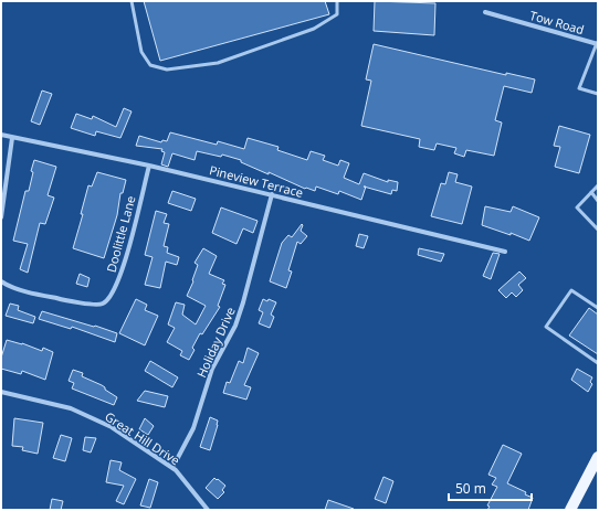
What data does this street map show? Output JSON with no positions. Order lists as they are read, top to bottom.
{
  "streets": {
    "street": [
      "Tow Road",
      "Pineview Terrace",
      "Doolittle Lane",
      "Holiday Drive",
      "Great Hill Drive"
    ]
  },
  "crossings": [
    ["Pineview Terrace", "Doolittle Lane"],
    ["Pineview Terrace", "Holiday Drive"],
    ["Holiday Drive", "Great Hill Drive"]
  ],
  "scale_bar": "50 m"
}
